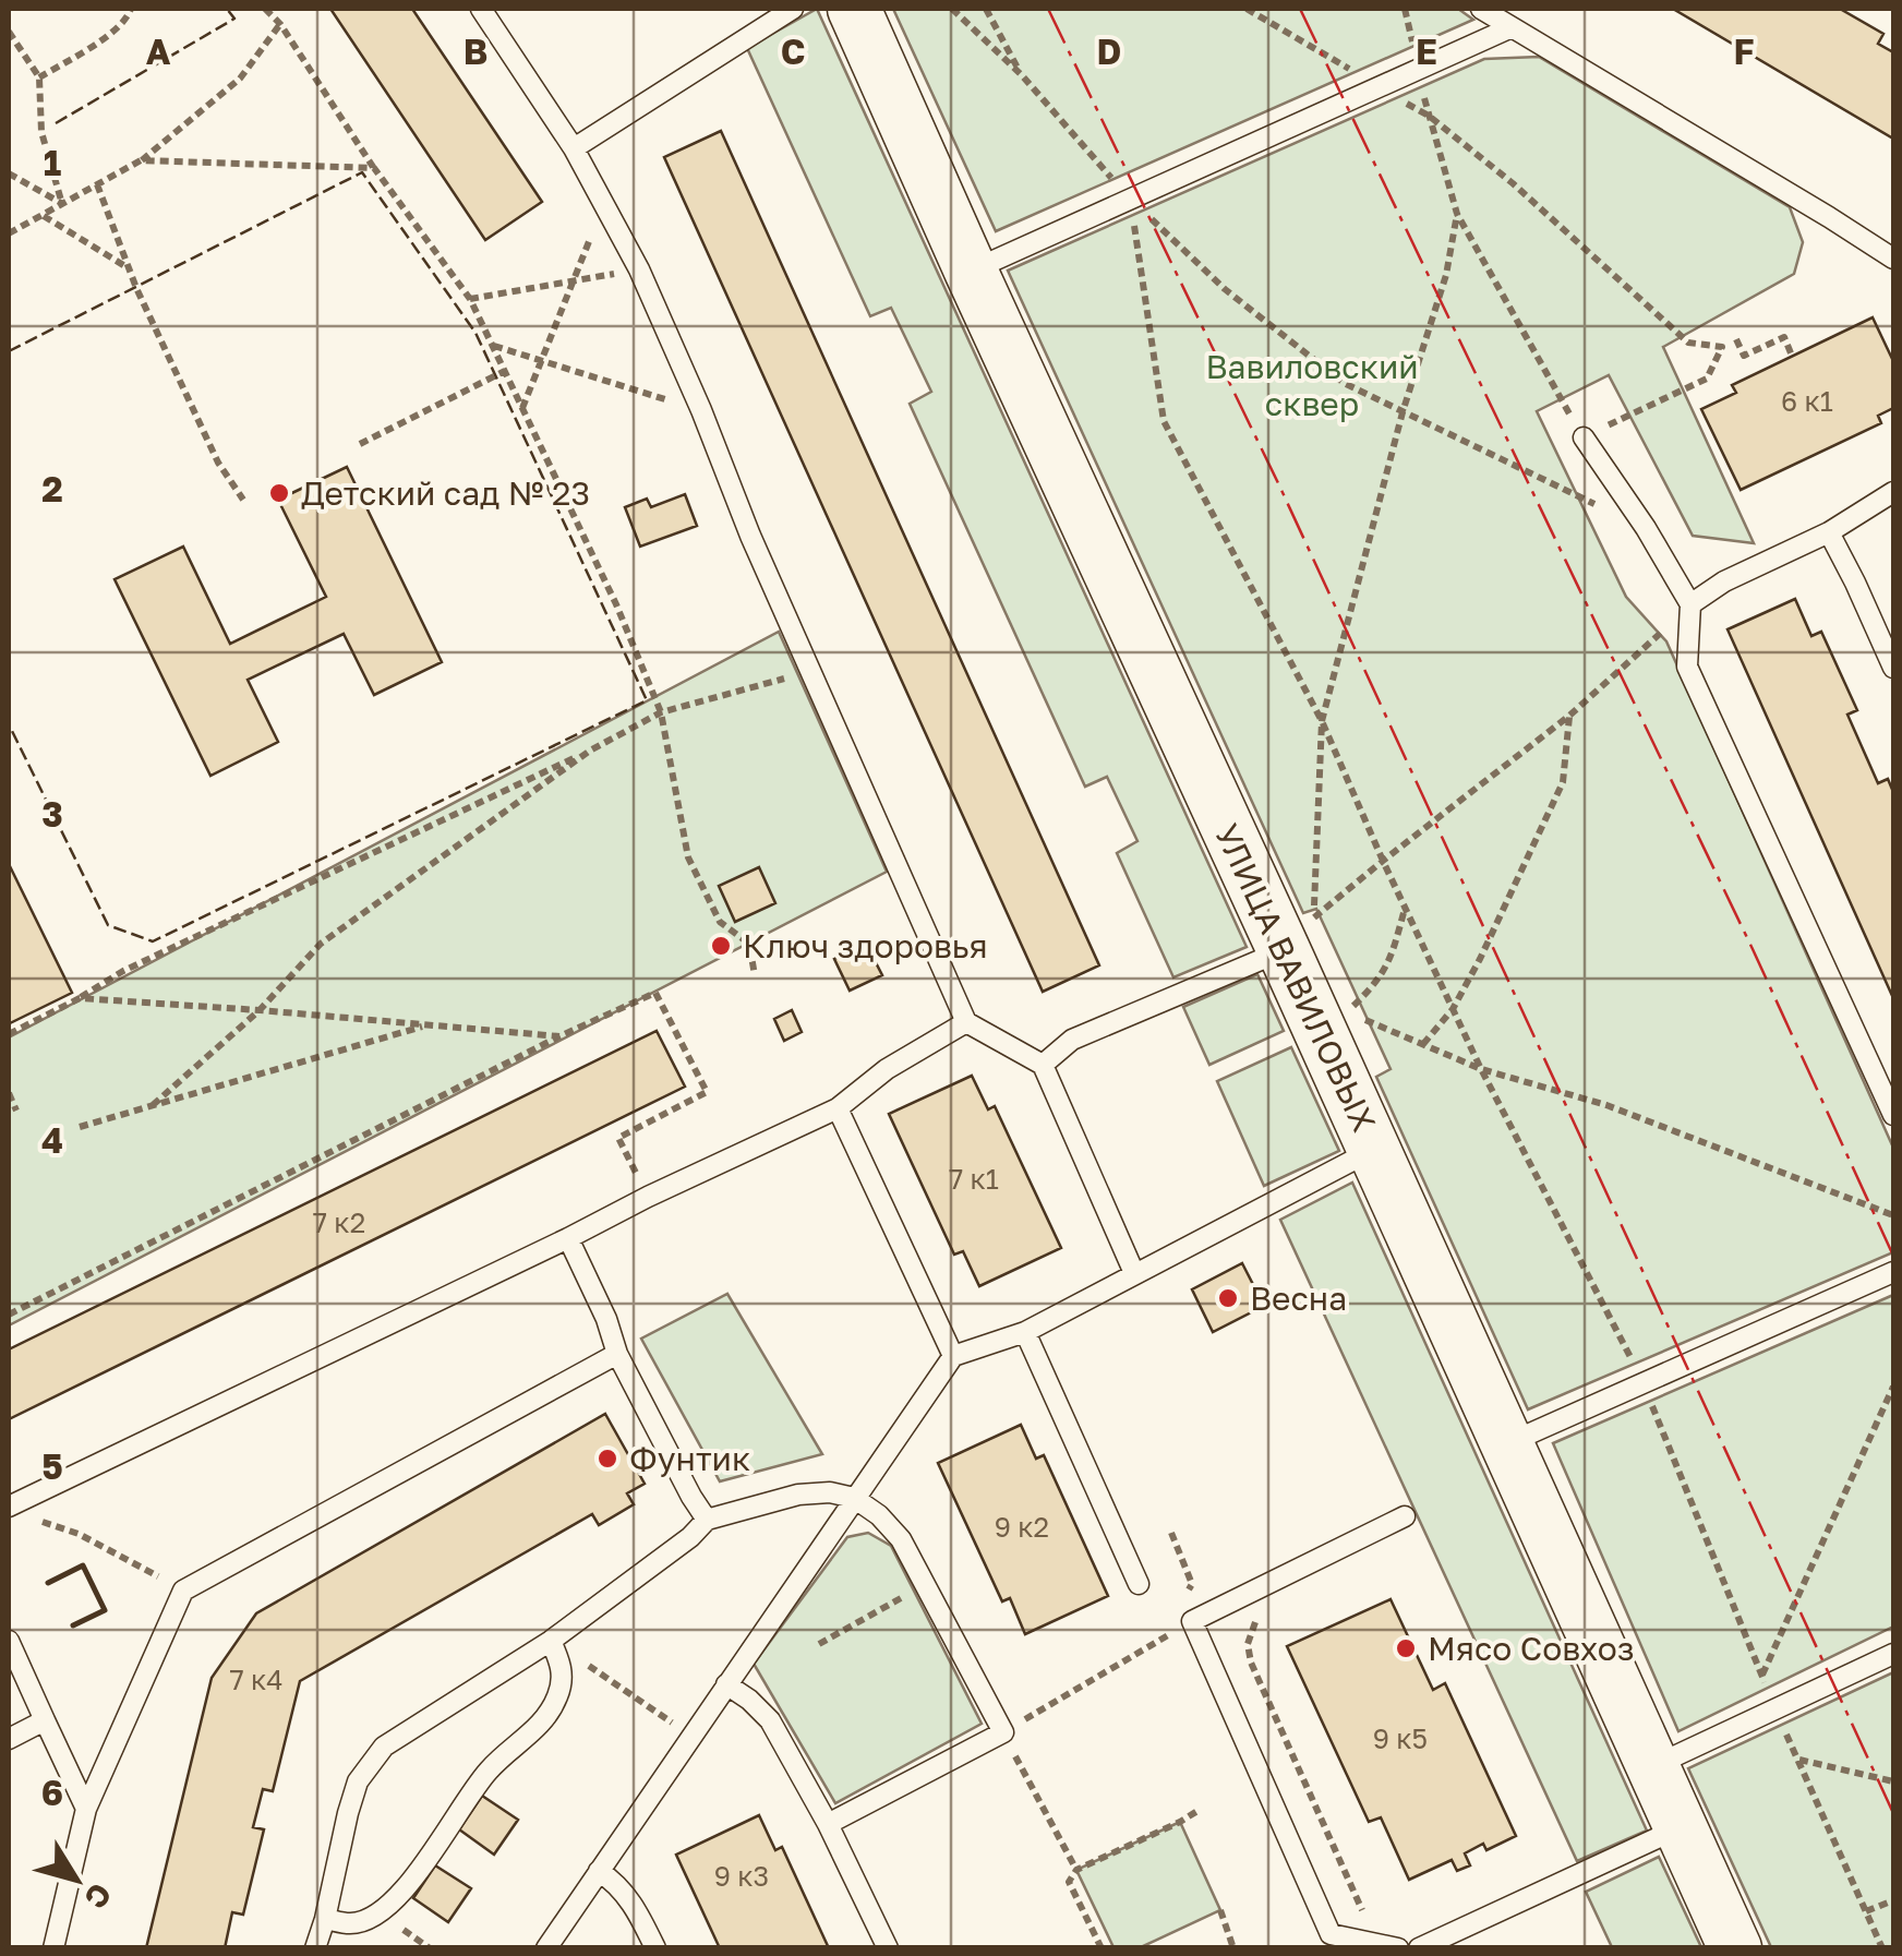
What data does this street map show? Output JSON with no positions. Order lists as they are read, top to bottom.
{
  "streets": {
    "street": ["УЛИЦА ВАВИЛОВЫХ"]
  },
  "parks": ["Вавиловский сквер"],
  "places": [
    "Детский сад № 23",
    "Ключ здоровья",
    "Весна",
    "Фунтик",
    "Мясо Совхоз"
  ],
  "house_numbers": [
    "6 к1",
    "7 к1",
    "7 к2",
    "9 к2",
    "7 к4",
    "9 к5",
    "9 к3"
  ],
  "north": "bottom right",
  "grid": {
    "columns": [
      "A",
      "B",
      "C",
      "D",
      "E",
      "F"
    ],
    "rows": [
      "1",
      "2",
      "3",
      "4",
      "5",
      "6"
    ]
  }
}
